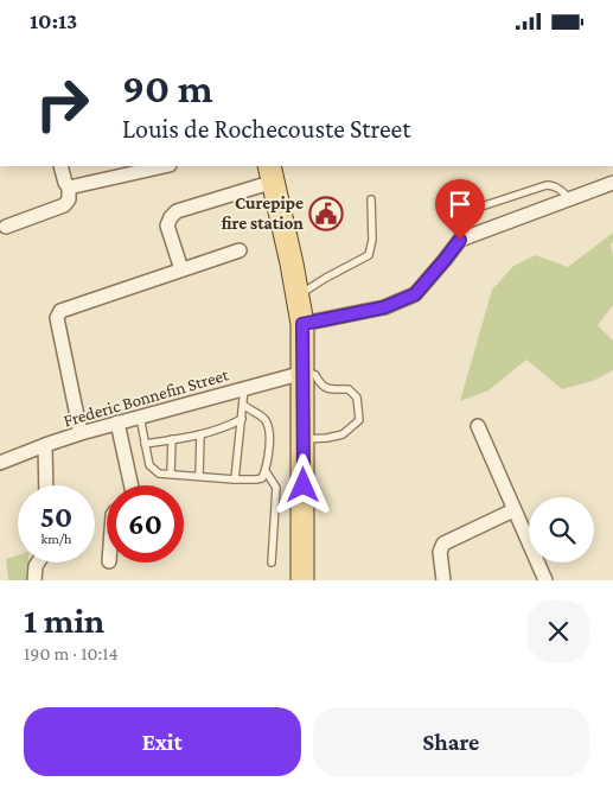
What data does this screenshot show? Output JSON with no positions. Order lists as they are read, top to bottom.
{
  "streets": {
    "street": ["Frederic Bonnefin Street"]
  },
  "places": {
    "public building": ["Curepipe fire station"]
  },
  "page": {
    "status": "10:13",
    "turn": ["90 m", "Louis de Rochecouste Street"],
    "speed": "50 km/h",
    "limit": "60",
    "heading": ["1 min", "190 m · 10:14"],
    "buttons": ["Exit", "Share"]
  }
}
